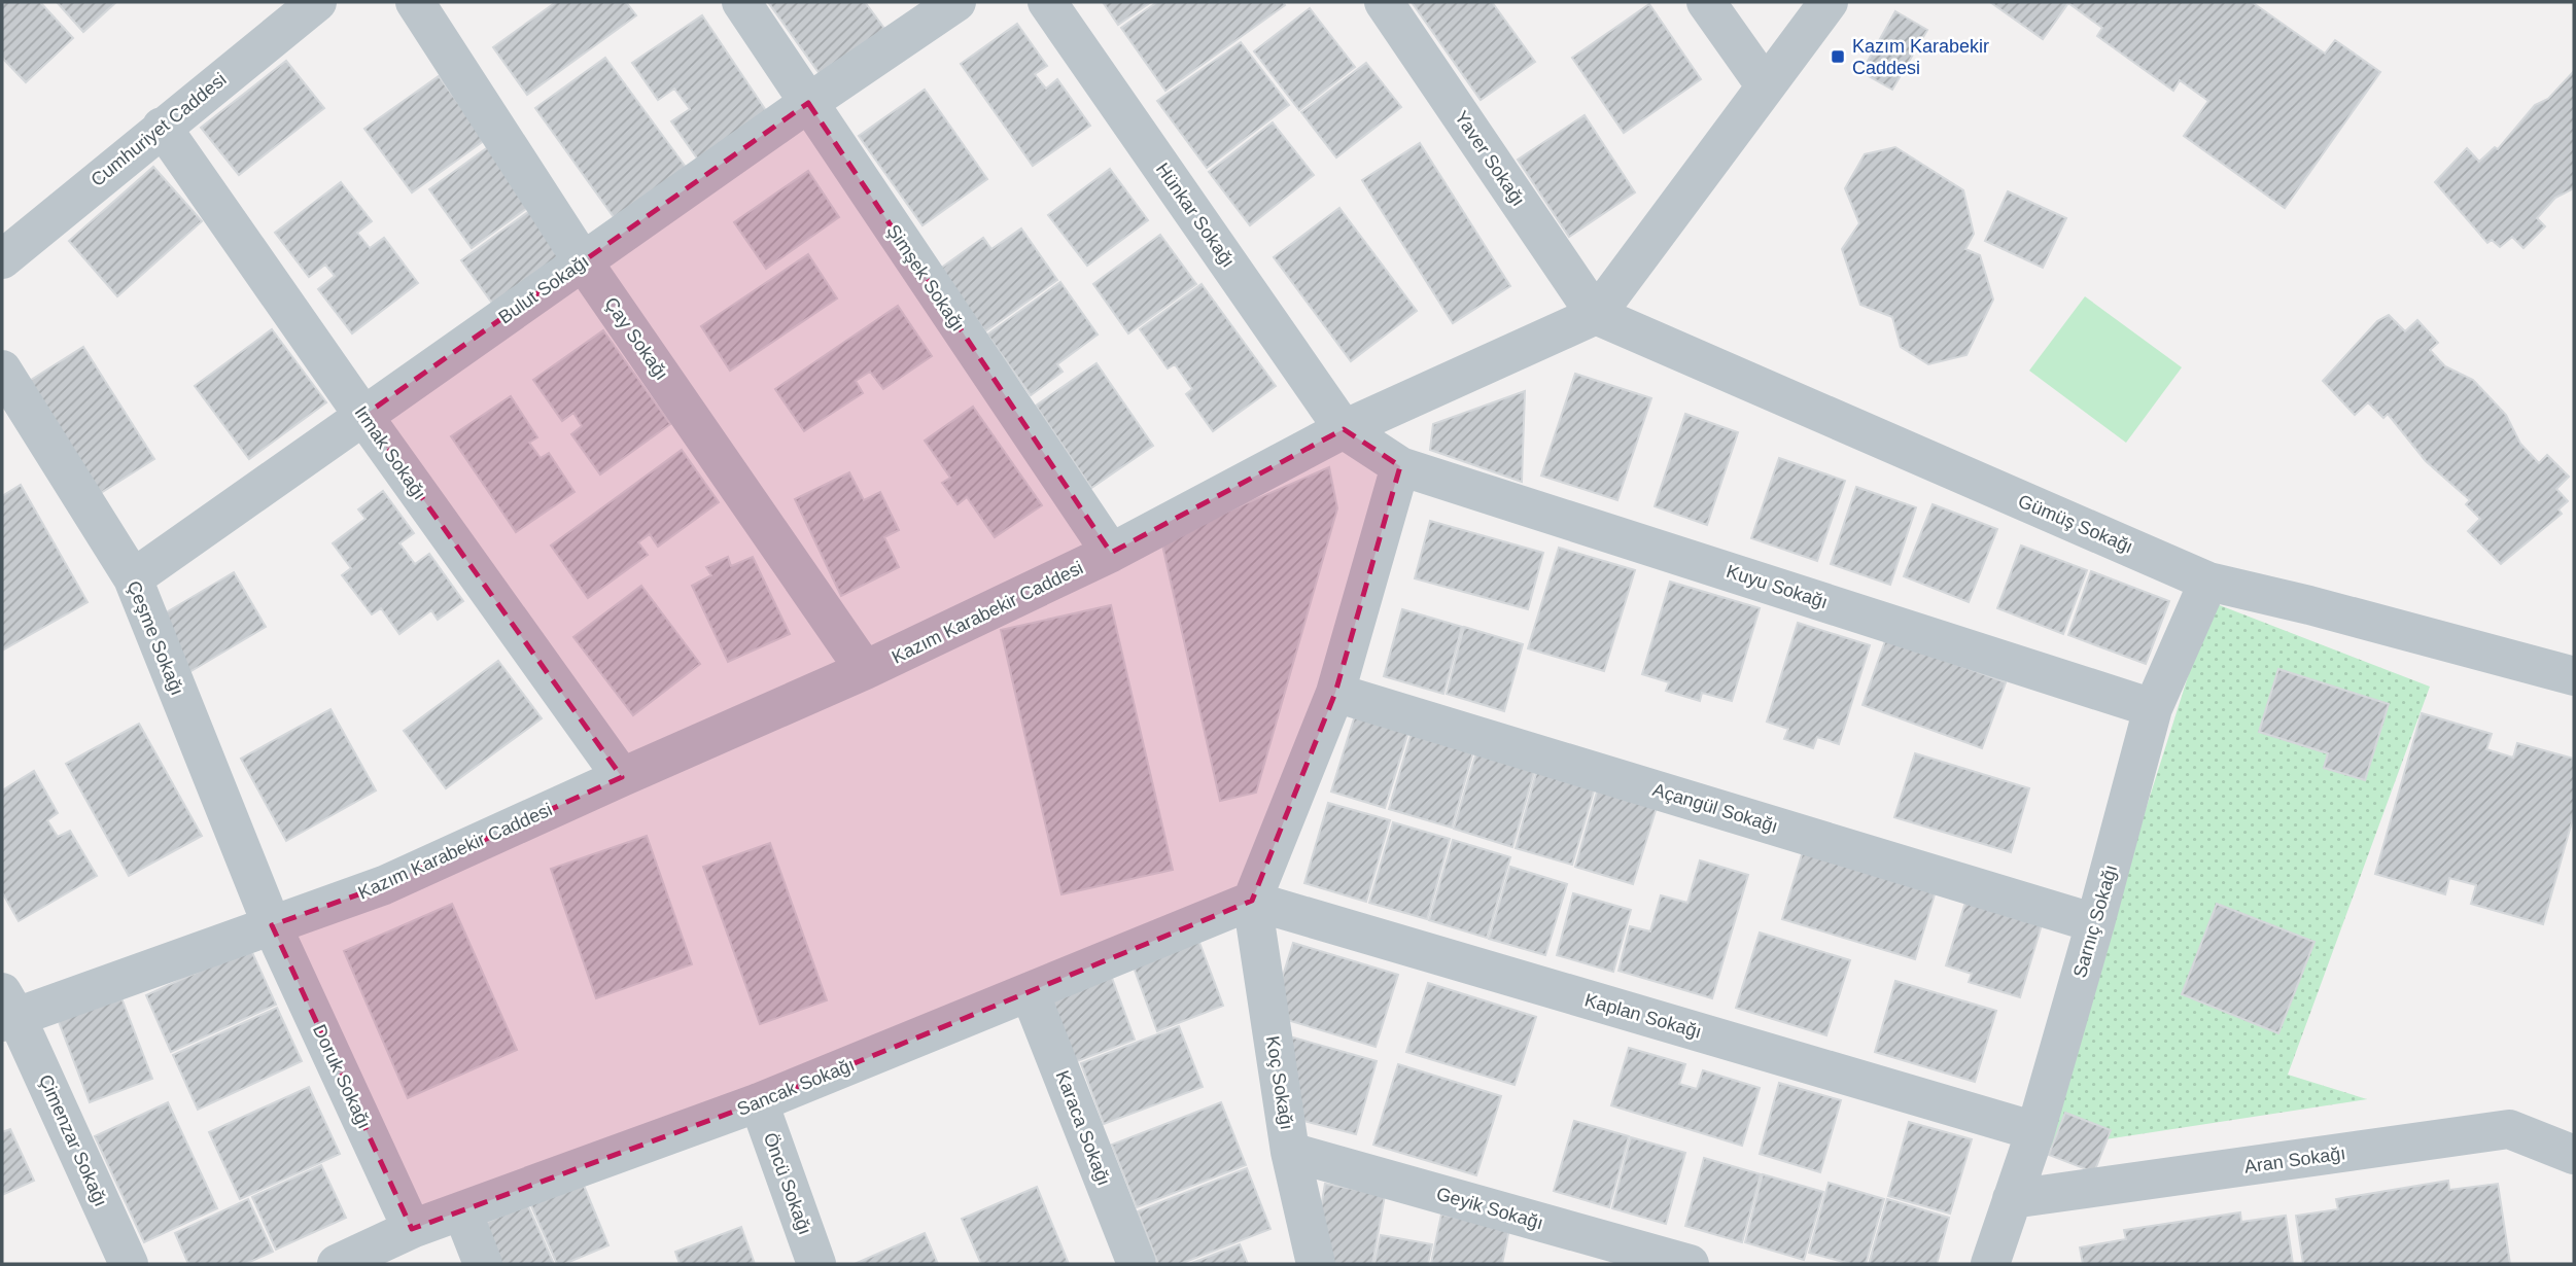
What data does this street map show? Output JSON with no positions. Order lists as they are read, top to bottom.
{
  "streets": {
    "street": [
      "Cumhuriyet Caddesi",
      "Yaver Sokağı",
      "Hünkar Sokağı",
      "Şimşek Sokağı",
      "Bulut Sokağı",
      "Çay Sokağı",
      "Irmak Sokağı",
      "Gümüş Sokağı",
      "Kuyu Sokağı",
      "Kazım Karabekir Caddesi",
      "Çeşme Sokağı",
      "Açangül Sokağı",
      "Sarnıç Sokağı",
      "Kaplan Sokağı",
      "Doruk Sokağı",
      "Koç Sokağı",
      "Sancak Sokağı",
      "Karaca Sokağı",
      "Çimenzar Sokağı",
      "Aran Sokağı",
      "Öncü Sokağı",
      "Geyik Sokağı"
    ]
  },
  "crossings": [
    ["Cumhuriyet Caddesi", "Irmak Sokağı"],
    ["Yaver Sokağı", "Gümüş Sokağı"],
    ["Yaver Sokağı", "Kazım Karabekir Caddesi"],
    ["Hünkar Sokağı", "Kuyu Sokağı"],
    ["Hünkar Sokağı", "Kazım Karabekir Caddesi"],
    ["Şimşek Sokağı", "Bulut Sokağı"],
    ["Şimşek Sokağı", "Kazım Karabekir Caddesi"],
    ["Bulut Sokağı", "Çay Sokağı"],
    ["Bulut Sokağı", "Irmak Sokağı"],
    ["Bulut Sokağı", "Çeşme Sokağı"],
    ["Çay Sokağı", "Kazım Karabekir Caddesi"],
    ["Irmak Sokağı", "Kazım Karabekir Caddesi"],
    ["Gümüş Sokağı", "Kazım Karabekir Caddesi"],
    ["Gümüş Sokağı", "Sarnıç Sokağı"],
    ["Kuyu Sokağı", "Kazım Karabekir Caddesi"],
    ["Kuyu Sokağı", "Sarnıç Sokağı"],
    ["Kazım Karabekir Caddesi", "Çeşme Sokağı"],
    ["Kazım Karabekir Caddesi", "Doruk Sokağı"],
    ["Kazım Karabekir Caddesi", "Çimenzar Sokağı"],
    ["Çeşme Sokağı", "Doruk Sokağı"],
    ["Açangül Sokağı", "Sarnıç Sokağı"],
    ["Sarnıç Sokağı", "Kaplan Sokağı"],
    ["Sarnıç Sokağı", "Aran Sokağı"],
    ["Kaplan Sokağı", "Koç Sokağı"],
    ["Kaplan Sokağı", "Sancak Sokağı"],
    ["Doruk Sokağı", "Sancak Sokağı"],
    ["Koç Sokağı", "Sancak Sokağı"],
    ["Koç Sokağı", "Geyik Sokağı"],
    ["Sancak Sokağı", "Karaca Sokağı"],
    ["Sancak Sokağı", "Öncü Sokağı"]
  ],
  "places": {
    "transit": ["Kazım Karabekir Caddesi"]
  }
}
